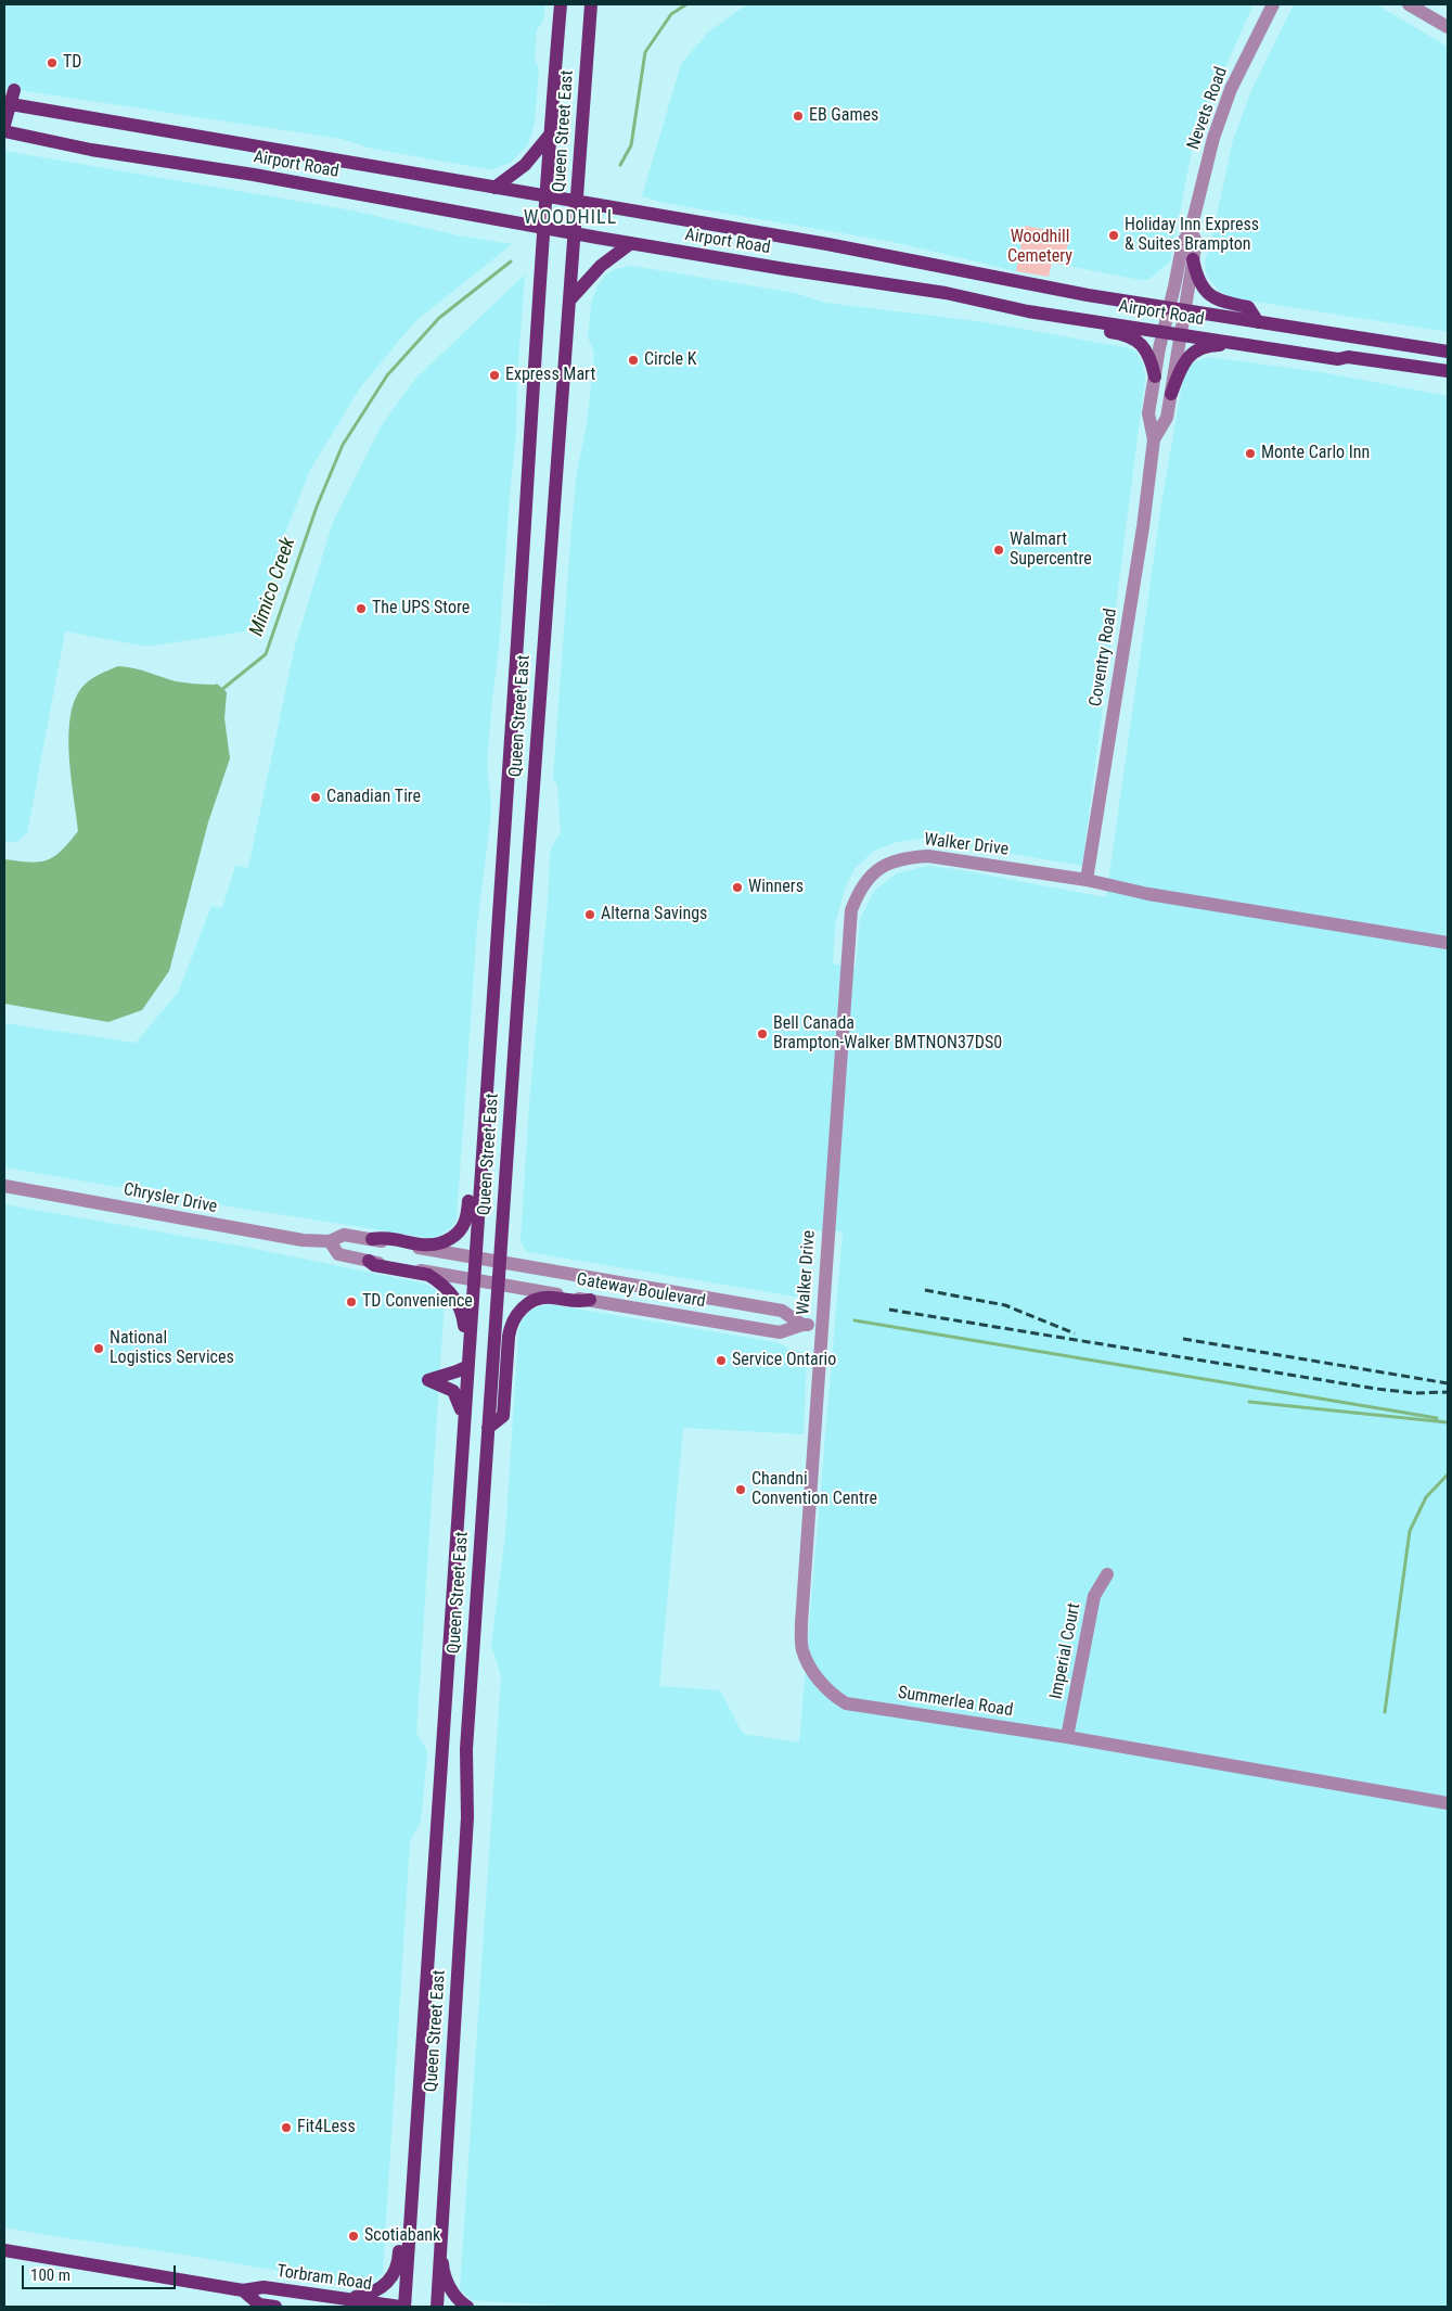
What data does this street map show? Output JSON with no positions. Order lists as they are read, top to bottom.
{
  "streets": {
    "main road": ["Queen Street East", "Airport Road", "Torbram Road"],
    "street": [
      "Nevets Road",
      "Coventry Road",
      "Walker Drive",
      "Chrysler Drive",
      "Gateway Boulevard",
      "Imperial Court",
      "Summerlea Road"
    ]
  },
  "crossings": [
    ["Nevets Road", "Airport Road"],
    ["Nevets Road", "Coventry Road"],
    ["Queen Street East", "Airport Road"],
    ["Queen Street East", "Chrysler Drive"],
    ["Queen Street East", "Gateway Boulevard"],
    ["Airport Road", "Coventry Road"],
    ["Coventry Road", "Walker Drive"],
    ["Walker Drive", "Gateway Boulevard"],
    ["Walker Drive", "Summerlea Road"],
    ["Chrysler Drive", "Gateway Boulevard"],
    ["Gateway Boulevard", "Summerlea Road"],
    ["Imperial Court", "Summerlea Road"]
  ],
  "districts": ["WOODHILL"],
  "water": ["Mimico Creek"],
  "parks": ["Woodhill Cemetery"],
  "places": [
    "TD",
    "EB Games",
    "Holiday Inn Express & Suites Brampton",
    "Circle K",
    "Express Mart",
    "Monte Carlo Inn",
    "Walmart Supercentre",
    "The UPS Store",
    "Canadian Tire",
    "Winners",
    "Alterna Savings",
    "Bell Canada Brampton-Walker BMTNON37DS0",
    "TD Convenience",
    "National Logistics Services",
    "Service Ontario",
    "Chandni Convention Centre",
    "Fit4Less",
    "Scotiabank"
  ],
  "scale_bar": "100 m"
}
